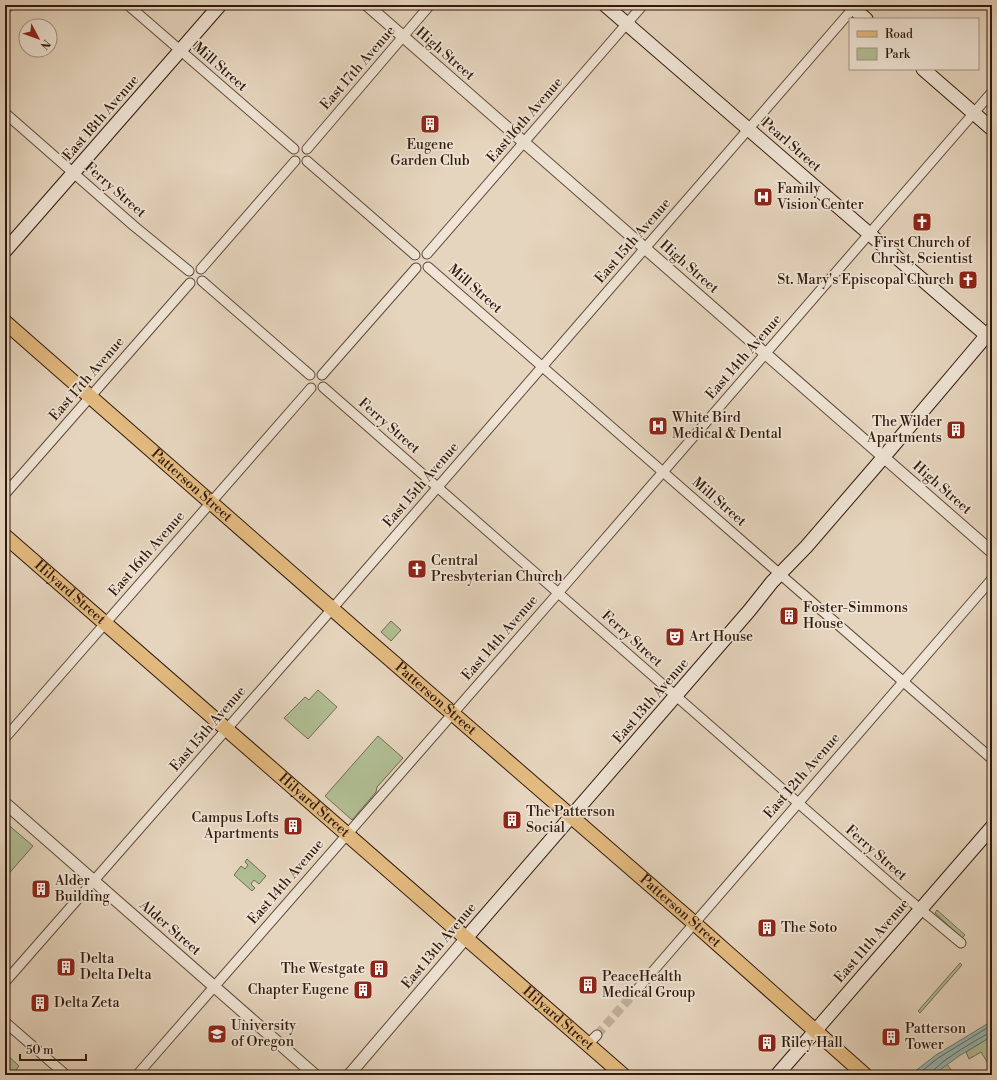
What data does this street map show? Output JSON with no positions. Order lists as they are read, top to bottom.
{
  "streets": {
    "main road": [
      "East 18th Avenue",
      "Pearl Street",
      "Patterson Street",
      "Hilyard Street",
      "East 13th Avenue",
      "East 11th Avenue"
    ],
    "street": [
      "High Street",
      "Mill Street",
      "East 17th Avenue",
      "East 16th Avenue",
      "Ferry Street",
      "East 15th Avenue",
      "East 14th Avenue",
      "East 12th Avenue",
      "Alder Street"
    ]
  },
  "crossings": [
    ["High Street", "East 17th Avenue"],
    ["High Street", "East 16th Avenue"],
    ["High Street", "East 15th Avenue"],
    ["High Street", "East 14th Avenue"],
    ["High Street", "East 13th Avenue"],
    ["Mill Street", "East 17th Avenue"],
    ["Mill Street", "East 18th Avenue"],
    ["Mill Street", "East 16th Avenue"],
    ["Mill Street", "East 15th Avenue"],
    ["Mill Street", "East 14th Avenue"],
    ["Mill Street", "East 13th Avenue"],
    ["Mill Street", "East 12th Avenue"],
    ["East 17th Avenue", "Ferry Street"],
    ["East 17th Avenue", "Patterson Street"],
    ["East 18th Avenue", "Ferry Street"],
    ["East 16th Avenue", "Pearl Street"],
    ["East 16th Avenue", "Ferry Street"],
    ["East 16th Avenue", "Patterson Street"],
    ["East 16th Avenue", "Hilyard Street"],
    ["Pearl Street", "East 15th Avenue"],
    ["Pearl Street", "East 14th Avenue"],
    ["Pearl Street", "East 13th Avenue"],
    ["Ferry Street", "East 15th Avenue"],
    ["Ferry Street", "East 14th Avenue"],
    ["Ferry Street", "East 13th Avenue"],
    ["Ferry Street", "East 12th Avenue"],
    ["Ferry Street", "East 11th Avenue"],
    ["East 15th Avenue", "Patterson Street"],
    ["East 15th Avenue", "Hilyard Street"],
    ["East 15th Avenue", "Alder Street"],
    ["East 14th Avenue", "Patterson Street"],
    ["East 14th Avenue", "Hilyard Street"],
    ["East 14th Avenue", "Alder Street"],
    ["Patterson Street", "East 13th Avenue"],
    ["Patterson Street", "East 12th Avenue"],
    ["Patterson Street", "East 11th Avenue"],
    ["Hilyard Street", "East 13th Avenue"]
  ],
  "places": {
    "building": [
      "Eugene Garden Club",
      "The Wilder Apartments",
      "Foster-Simmons House",
      "The Patterson Social",
      "Campus Lofts Apartments",
      "Alder Building",
      "The Soto",
      "Delta Delta Delta",
      "The Westgate",
      "PeaceHealth Medical Group",
      "Chapter Eugene",
      "Delta Zeta",
      "Patterson Tower",
      "Riley Hall"
    ],
    "hospital": ["Family Vision Center", "White Bird Medical & Dental"],
    "church": ["First Church of Christ, Scientist", "St. Mary's Episcopal Church", "Central Presbyterian Church"],
    "theatre": ["Art House"],
    "school or university": ["University of Oregon"]
  },
  "legend": ["Road", "Park"],
  "scale_bar": "50 m",
  "north": "bottom right"
}
